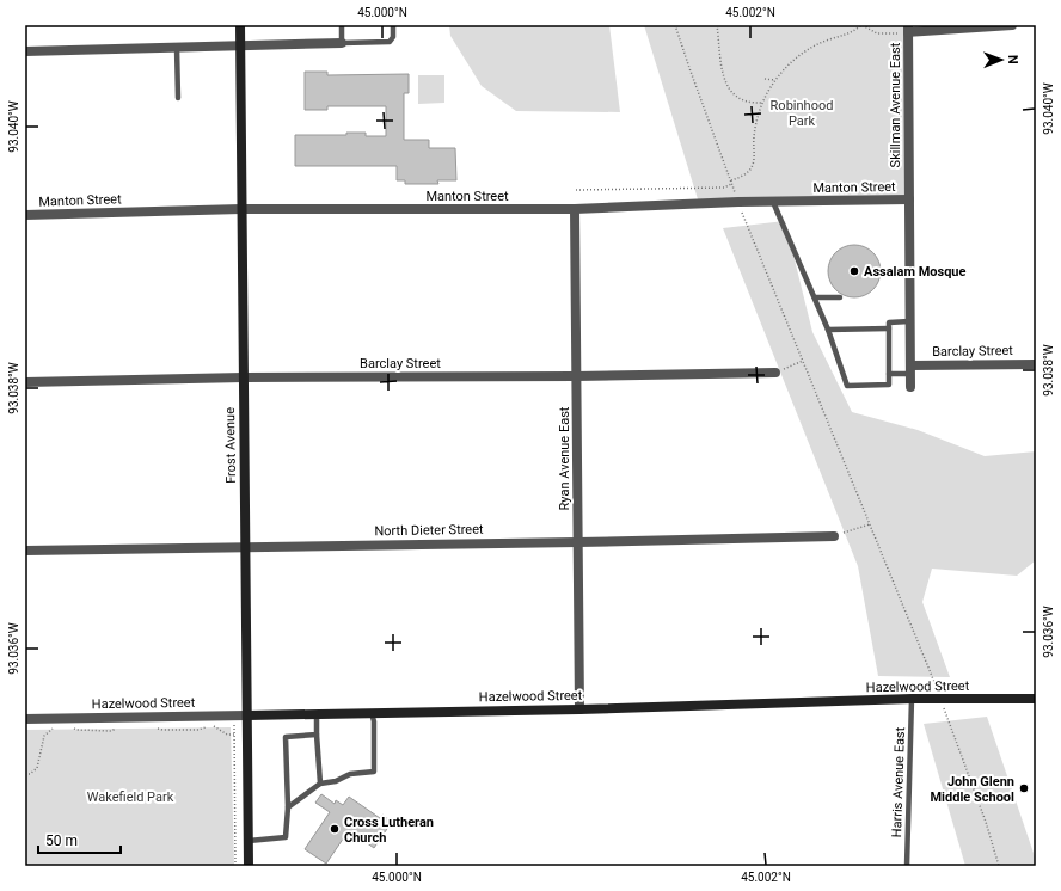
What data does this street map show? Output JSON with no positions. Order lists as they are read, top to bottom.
{
  "streets": {
    "street": [
      "Skillman Avenue East",
      "Manton Street",
      "Barclay Street",
      "Frost Avenue",
      "Ryan Avenue East",
      "North Dieter Street",
      "Hazelwood Street"
    ],
    "lane": ["Harris Avenue East"]
  },
  "crossings": [
    ["Skillman Avenue East", "Manton Street"],
    ["Skillman Avenue East", "Barclay Street"],
    ["Manton Street", "Frost Avenue"],
    ["Manton Street", "Ryan Avenue East"],
    ["Barclay Street", "Frost Avenue"],
    ["Barclay Street", "Ryan Avenue East"],
    ["Frost Avenue", "North Dieter Street"],
    ["Frost Avenue", "Hazelwood Street"],
    ["Ryan Avenue East", "North Dieter Street"],
    ["Ryan Avenue East", "Hazelwood Street"],
    ["Hazelwood Street", "Harris Avenue East"]
  ],
  "parks": ["Robinhood Park", "Wakefield Park"],
  "places": ["Assalam Mosque", "John Glenn Middle School", "Cross Lutheran Church"],
  "scale_bar": "50 m",
  "north": "right",
  "coordinates": [
    "45.000°N",
    "45.002°N",
    "93.040°W",
    "93.038°W",
    "93.036°W"
  ]
}
